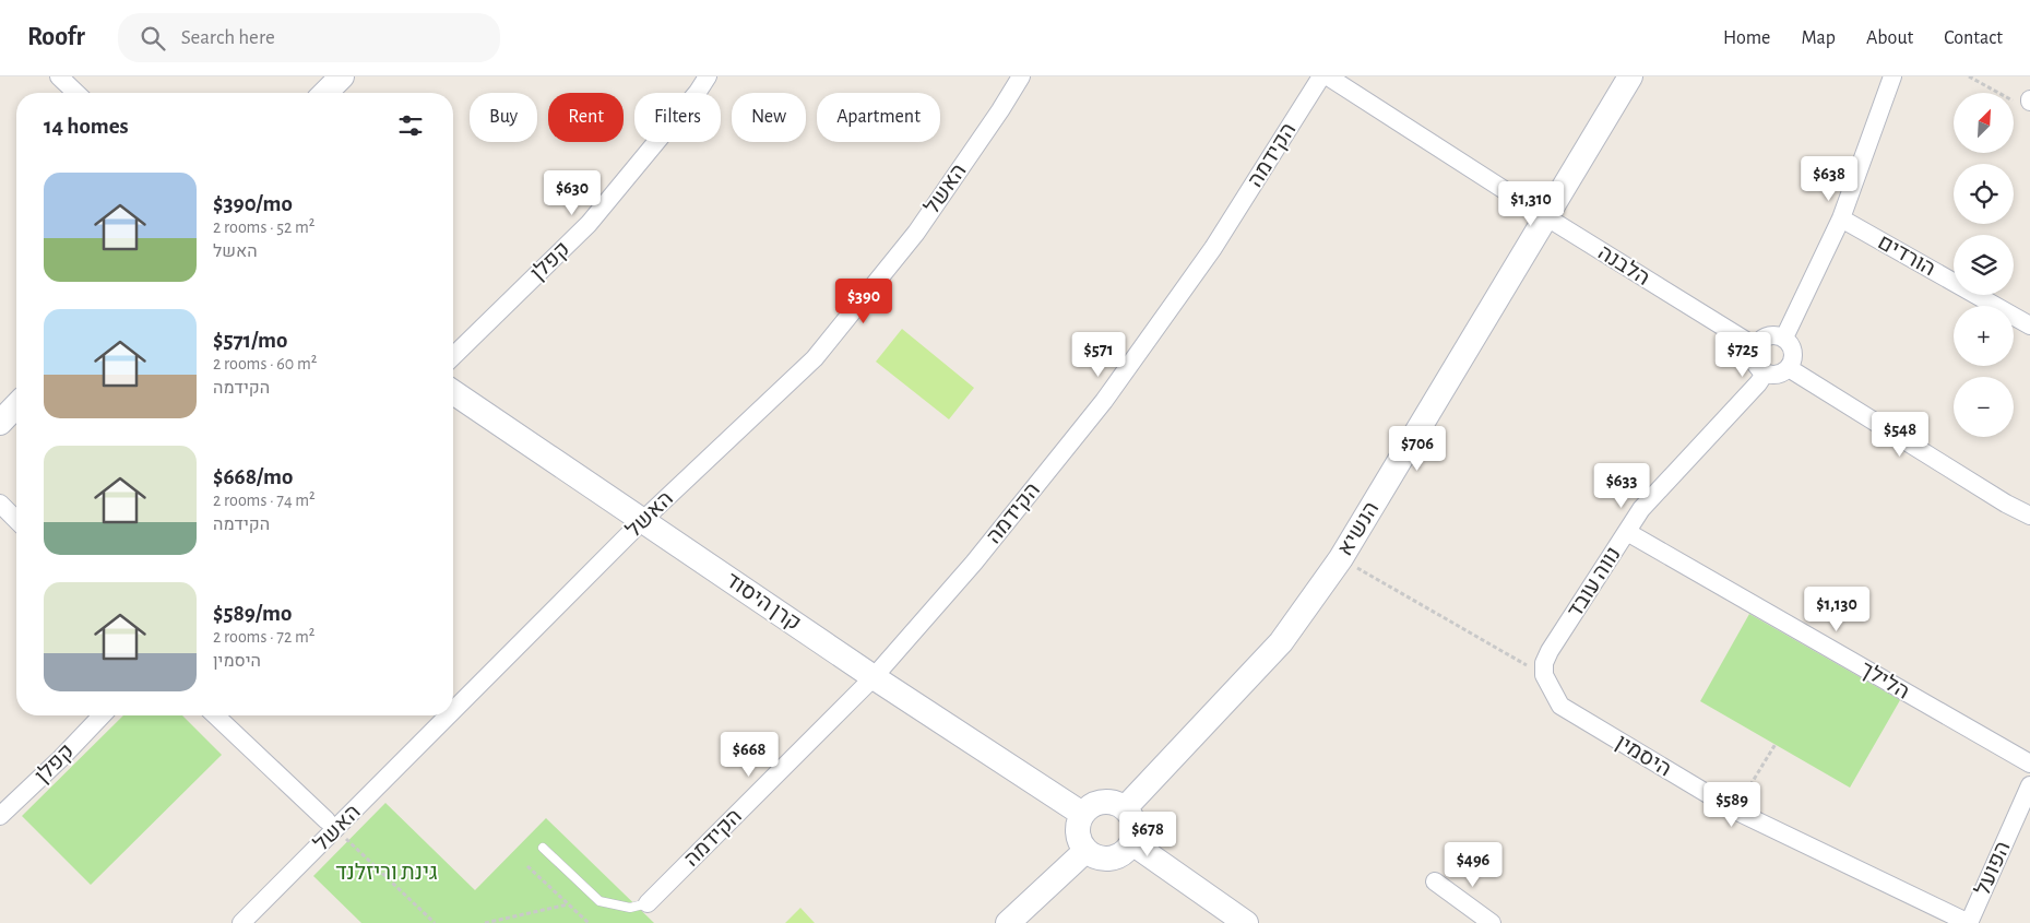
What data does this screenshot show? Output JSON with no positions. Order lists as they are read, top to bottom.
{
  "streets": {
    "street": [
      "הקידמה",
      "האשל",
      "הורדים",
      "קפלן",
      "הלבנה",
      "הנשיא",
      "נווה עובד",
      "קרן היסוד",
      "הלילך",
      "היסמין",
      "הפועל"
    ]
  },
  "crossings": [
    ["הקידמה", "קרן היסוד"],
    ["האשל", "קרן היסוד"],
    ["הלבנה", "הנשיא"],
    ["הלבנה", "נווה עובד"],
    ["הנשיא", "קרן היסוד"],
    ["נווה עובד", "הלילך"],
    ["נווה עובד", "היסמין"],
    ["היסמין", "הפועל"]
  ],
  "parks": ["גינת וריזלנד"],
  "north": "top right",
  "page": {
    "header": "Roofr",
    "search": "Search here",
    "nav": [
      "Home",
      "Map",
      "About",
      "Contact"
    ],
    "map_buttons": ["+", "−"],
    "chip": [
      "Buy",
      "Rent",
      "Filters",
      "New",
      "Apartment"
    ],
    "heading": "14 homes",
    "price": [
      "$638",
      "$630",
      "$1,310",
      "$390",
      "$571",
      "$725",
      "$548",
      "$706",
      "$633",
      "$1,130",
      "$668",
      "$589",
      "$678",
      "$496"
    ],
    "list": [
      {
        "name": "$390/mo",
        "note": "2 rooms · 52 m² · האשל"
      },
      {
        "name": "$571/mo",
        "note": "2 rooms · 60 m² · הקידמה"
      },
      {
        "name": "$668/mo",
        "note": "2 rooms · 74 m² · הקידמה"
      },
      {
        "name": "$589/mo",
        "note": "2 rooms · 72 m² · היסמין"
      }
    ]
  }
}
